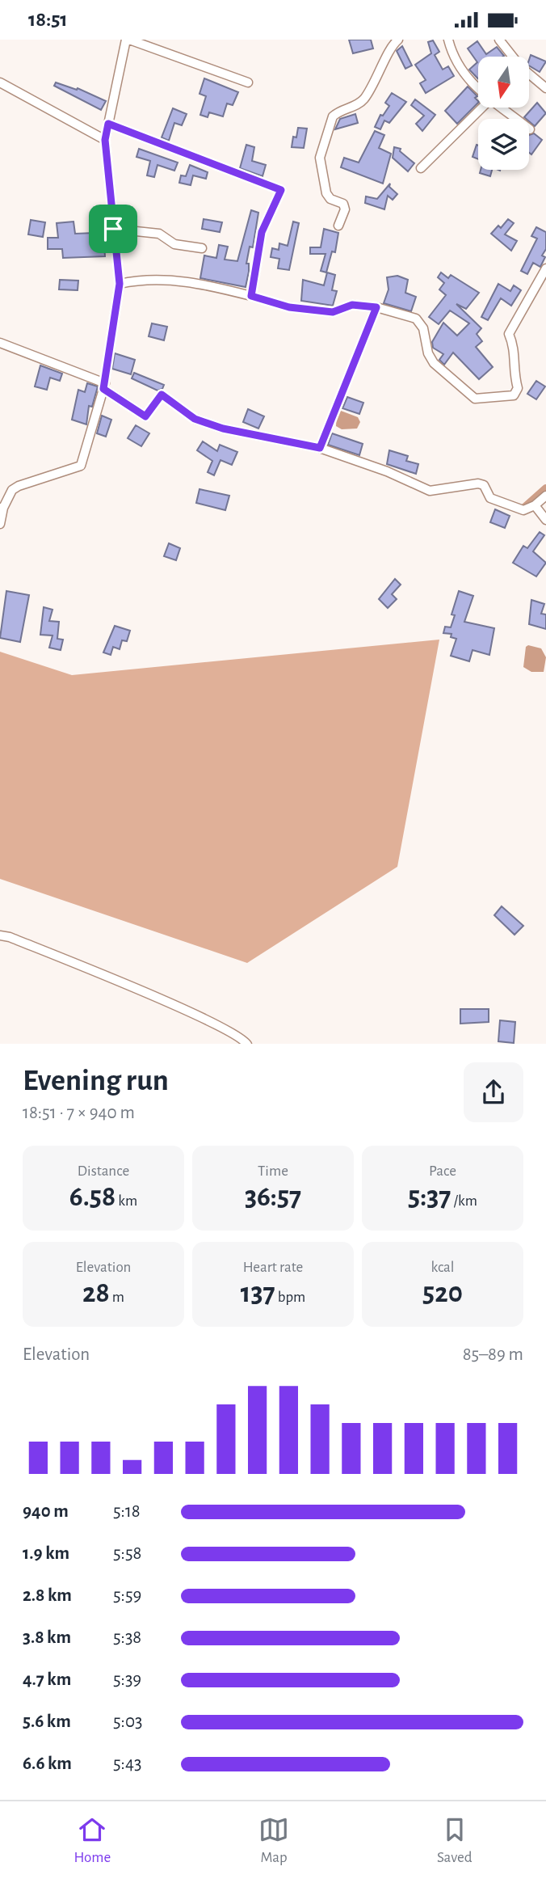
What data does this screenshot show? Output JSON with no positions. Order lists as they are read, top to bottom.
{
  "north": "bottom",
  "page": {
    "status": "18:51",
    "heading": ["Evening run", "18:51 · 7 × 940 m"],
    "stats": [
      ["Distance", "6.58 km"],
      ["Time", "36:57"],
      ["Pace", "5:37 /km"],
      ["Elevation", "28 m"],
      ["Heart rate", "137 bpm"],
      ["kcal", "520"]
    ],
    "chart": ["Elevation", "85–89 m"],
    "list": [
      {
        "name": "940 m",
        "note": "5:18"
      },
      {
        "name": "1.9 km",
        "note": "5:58"
      },
      {
        "name": "2.8 km",
        "note": "5:59"
      },
      {
        "name": "3.8 km",
        "note": "5:38"
      },
      {
        "name": "4.7 km",
        "note": "5:39"
      },
      {
        "name": "5.6 km",
        "note": "5:03"
      },
      {
        "name": "6.6 km",
        "note": "5:43"
      }
    ],
    "tabs": ["Home", "Map", "Saved"]
  }
}
